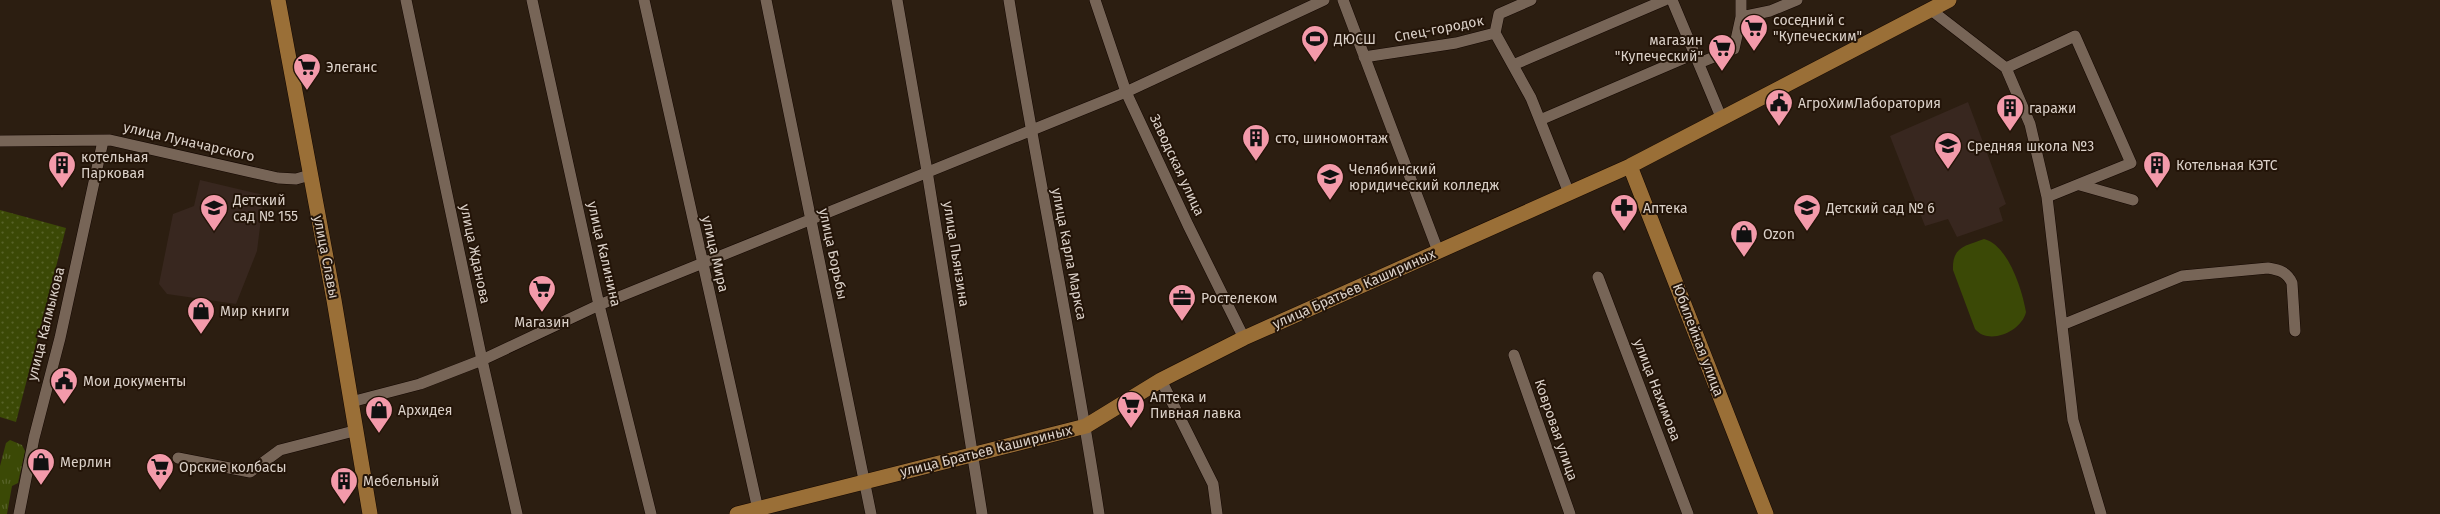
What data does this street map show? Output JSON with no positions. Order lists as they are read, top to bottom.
{
  "streets": {
    "main road": ["улица Славы", "улица Братьев Кашириных", "Юбилейная улица"],
    "street": [
      "Спец-городок",
      "улица Луначарского",
      "Заводская улица",
      "улица Жданова",
      "улица Калинина",
      "улица Мира",
      "улица Борьбы",
      "улица Пьянзина",
      "улица Карла Маркса",
      "улица Калмыкова",
      "улица Нахимова",
      "Ковровая улица"
    ]
  },
  "crossings": [
    ["улица Луначарского", "улица Славы"],
    ["улица Луначарского", "улица Калмыкова"],
    ["Заводская улица", "улица Братьев Кашириных"],
    ["улица Мира", "улица Братьев Кашириных"],
    ["улица Борьбы", "улица Братьев Кашириных"],
    ["улица Пьянзина", "улица Братьев Кашириных"],
    ["улица Карла Маркса", "улица Братьев Кашириных"],
    ["улица Братьев Кашириных", "Юбилейная улица"]
  ],
  "places": {
    "supermarket": [
      "соседний с \"Купеческим\"",
      "магазин \"Купеческий\"",
      "Элеганс",
      "Магазин",
      "Аптека и Пивная лавка",
      "Орские колбасы"
    ],
    "sports": ["ДЮСШ"],
    "public building": ["АгроХимЛаборатория", "Мои документы"],
    "building": [
      "гаражи",
      "сто, шиномонтаж",
      "котельная Парковая",
      "Котельная КЭТС",
      "Мебельный"
    ],
    "school or university": [
      "Средняя школа №3",
      "Челябинский юридический колледж",
      "Детский сад № 155",
      "Детский сад № 6"
    ],
    "pharmacy": ["Аптека"],
    "shop": [
      "Ozon",
      "Мир книги",
      "Архидея",
      "Мерлин"
    ],
    "office": ["Ростелеком"]
  }
}
